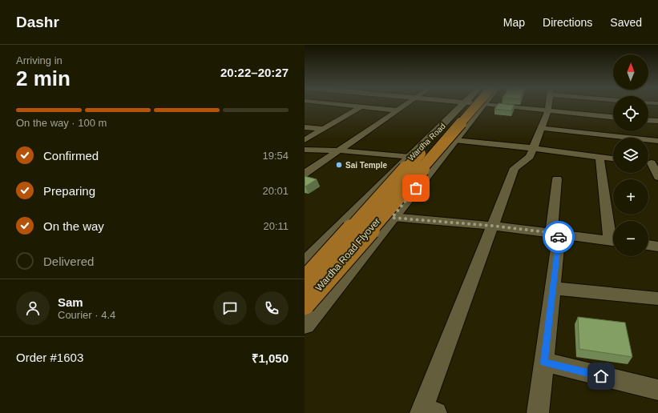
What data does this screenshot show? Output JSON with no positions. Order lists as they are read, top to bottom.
{
  "streets": {
    "highway": ["Wardha Road Flyover"],
    "street": ["Wardha Road"]
  },
  "places": ["Sai Temple"],
  "north": "top",
  "page": {
    "header": "Dashr",
    "nav": ["Map", "Directions", "Saved"],
    "heading": ["2 min", "Arriving in", "20:22–20:27"],
    "panel": [
      "Sam",
      "Courier · 4.4",
      "Order #1603",
      "₹1,050"
    ],
    "map_buttons": ["+", "−"],
    "bar": "On the way · 100 m",
    "list": [
      ["Confirmed", "19:54"],
      ["Preparing", "20:01"],
      ["On the way", "20:11"],
      "Delivered"
    ]
  }
}
